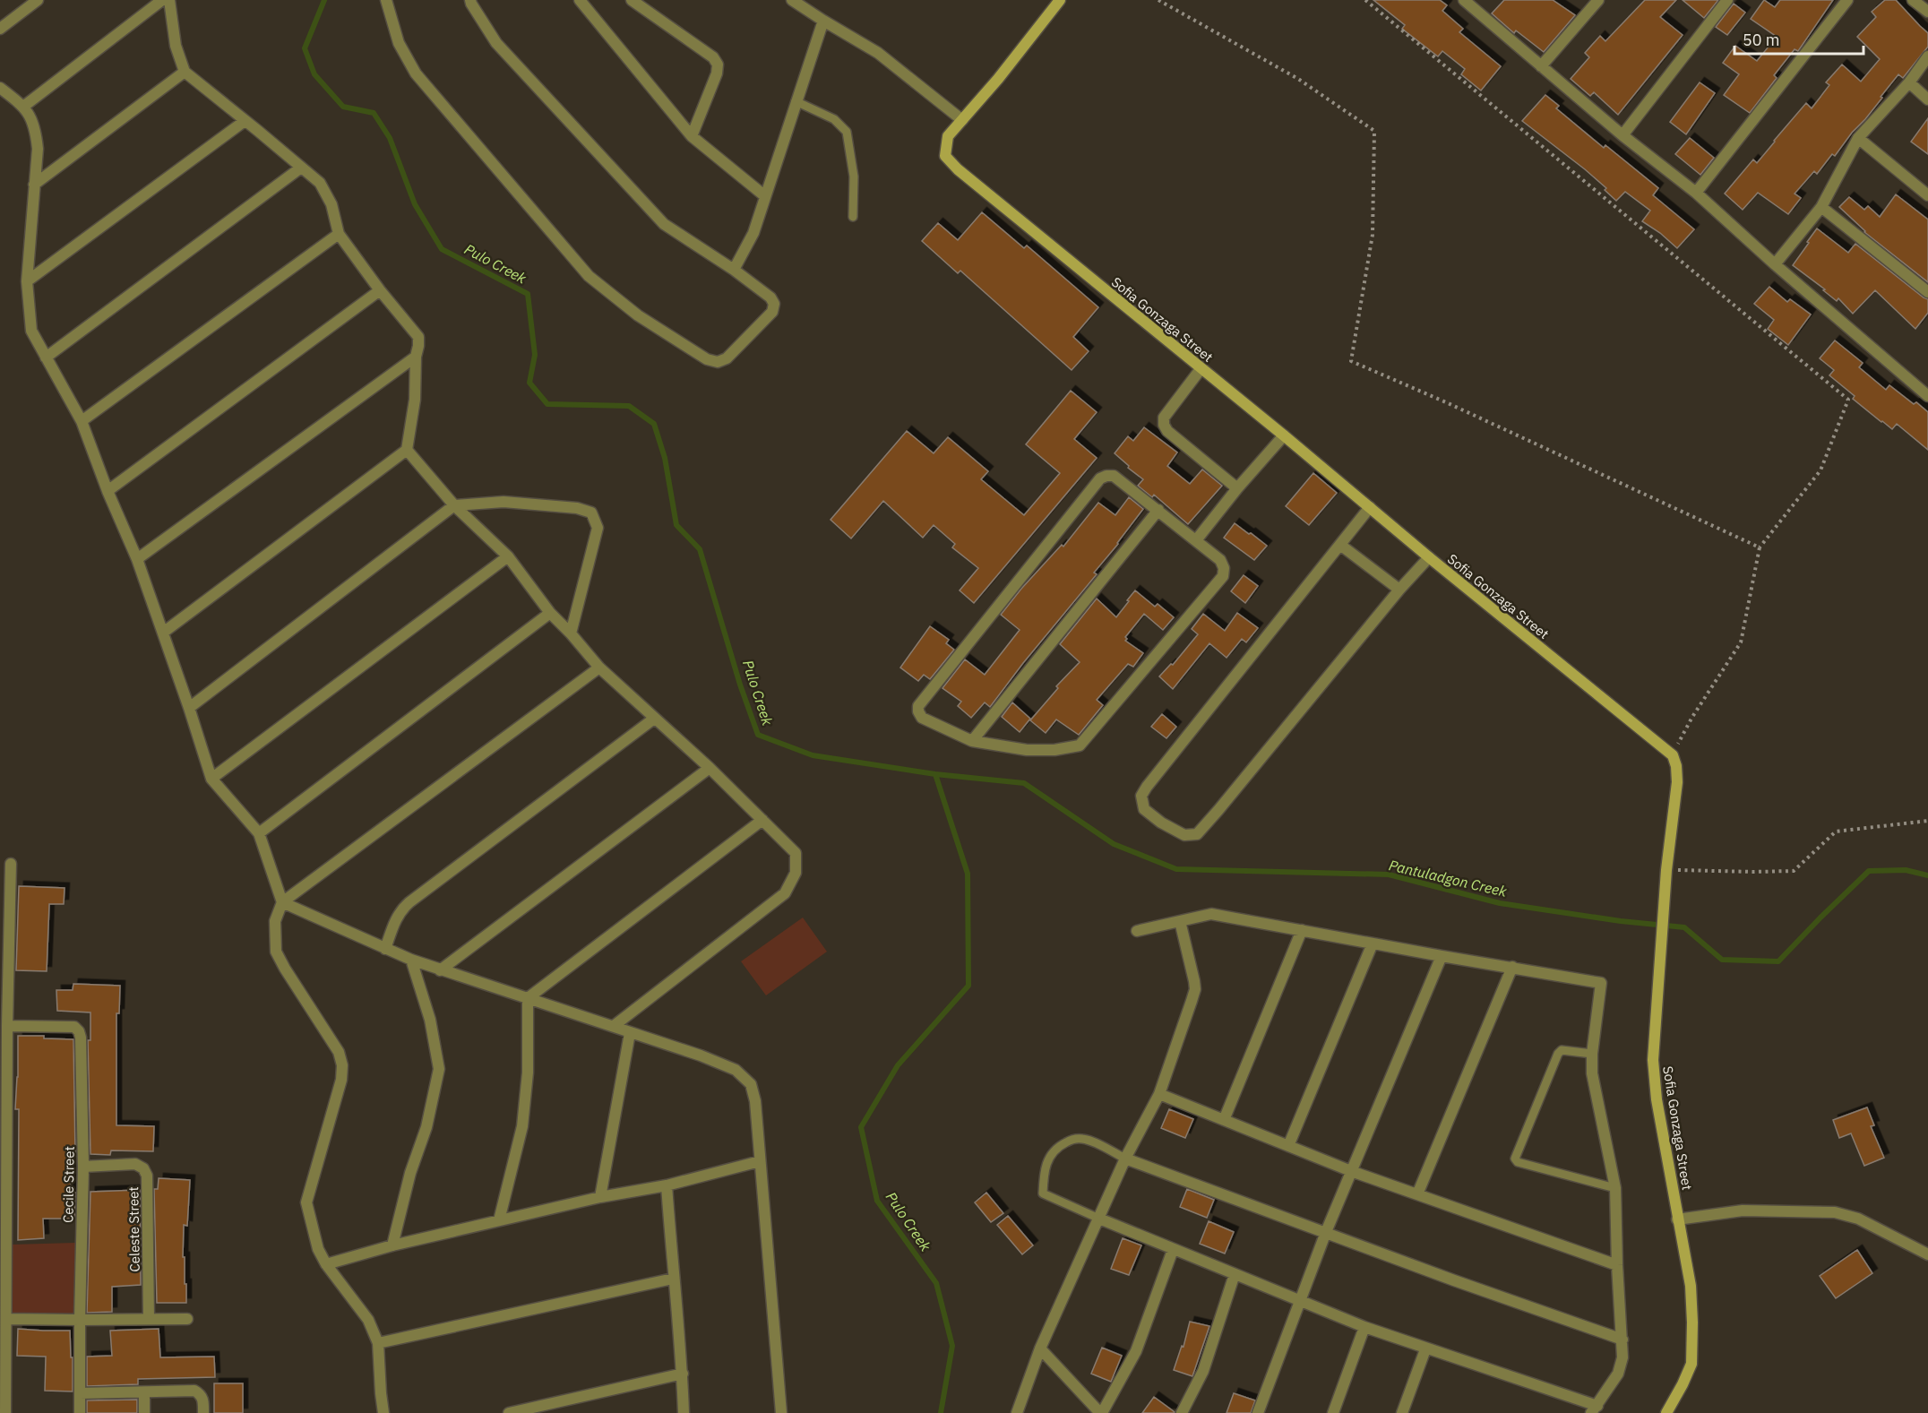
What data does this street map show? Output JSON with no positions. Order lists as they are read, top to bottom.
{
  "streets": {
    "street": ["Sofia Gonzaga Street", "Cecile Street", "Celeste Street"]
  },
  "crossings": [
    ["Cecile Street", "Celeste Street"]
  ],
  "water": ["Pulo Creek", "Pantuladgon Creek"],
  "scale_bar": "50 m"
}
